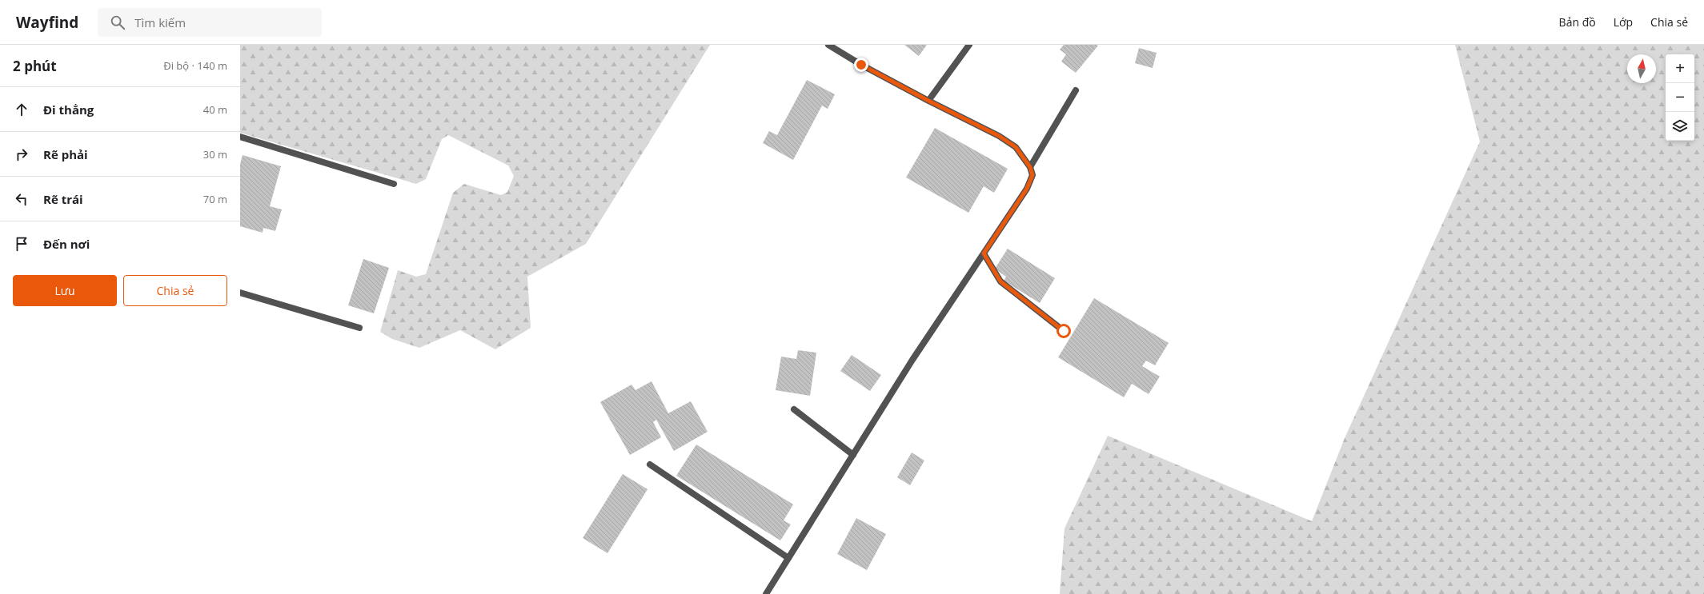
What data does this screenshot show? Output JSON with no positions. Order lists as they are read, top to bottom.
{
  "north": "top",
  "page": {
    "header": "Wayfind",
    "search": "Tìm kiếm",
    "nav": ["Bản đồ", "Lớp", "Chia sẻ"],
    "heading": ["2 phút", "Đi bộ · 140 m"],
    "map_buttons": ["+", "−"],
    "list": [
      ["Đi thẳng", "40 m"],
      ["Rẽ phải", "30 m"],
      ["Rẽ trái", "70 m"],
      "Đến nơi"
    ],
    "buttons": ["Lưu", "Chia sẻ"]
  }
}
